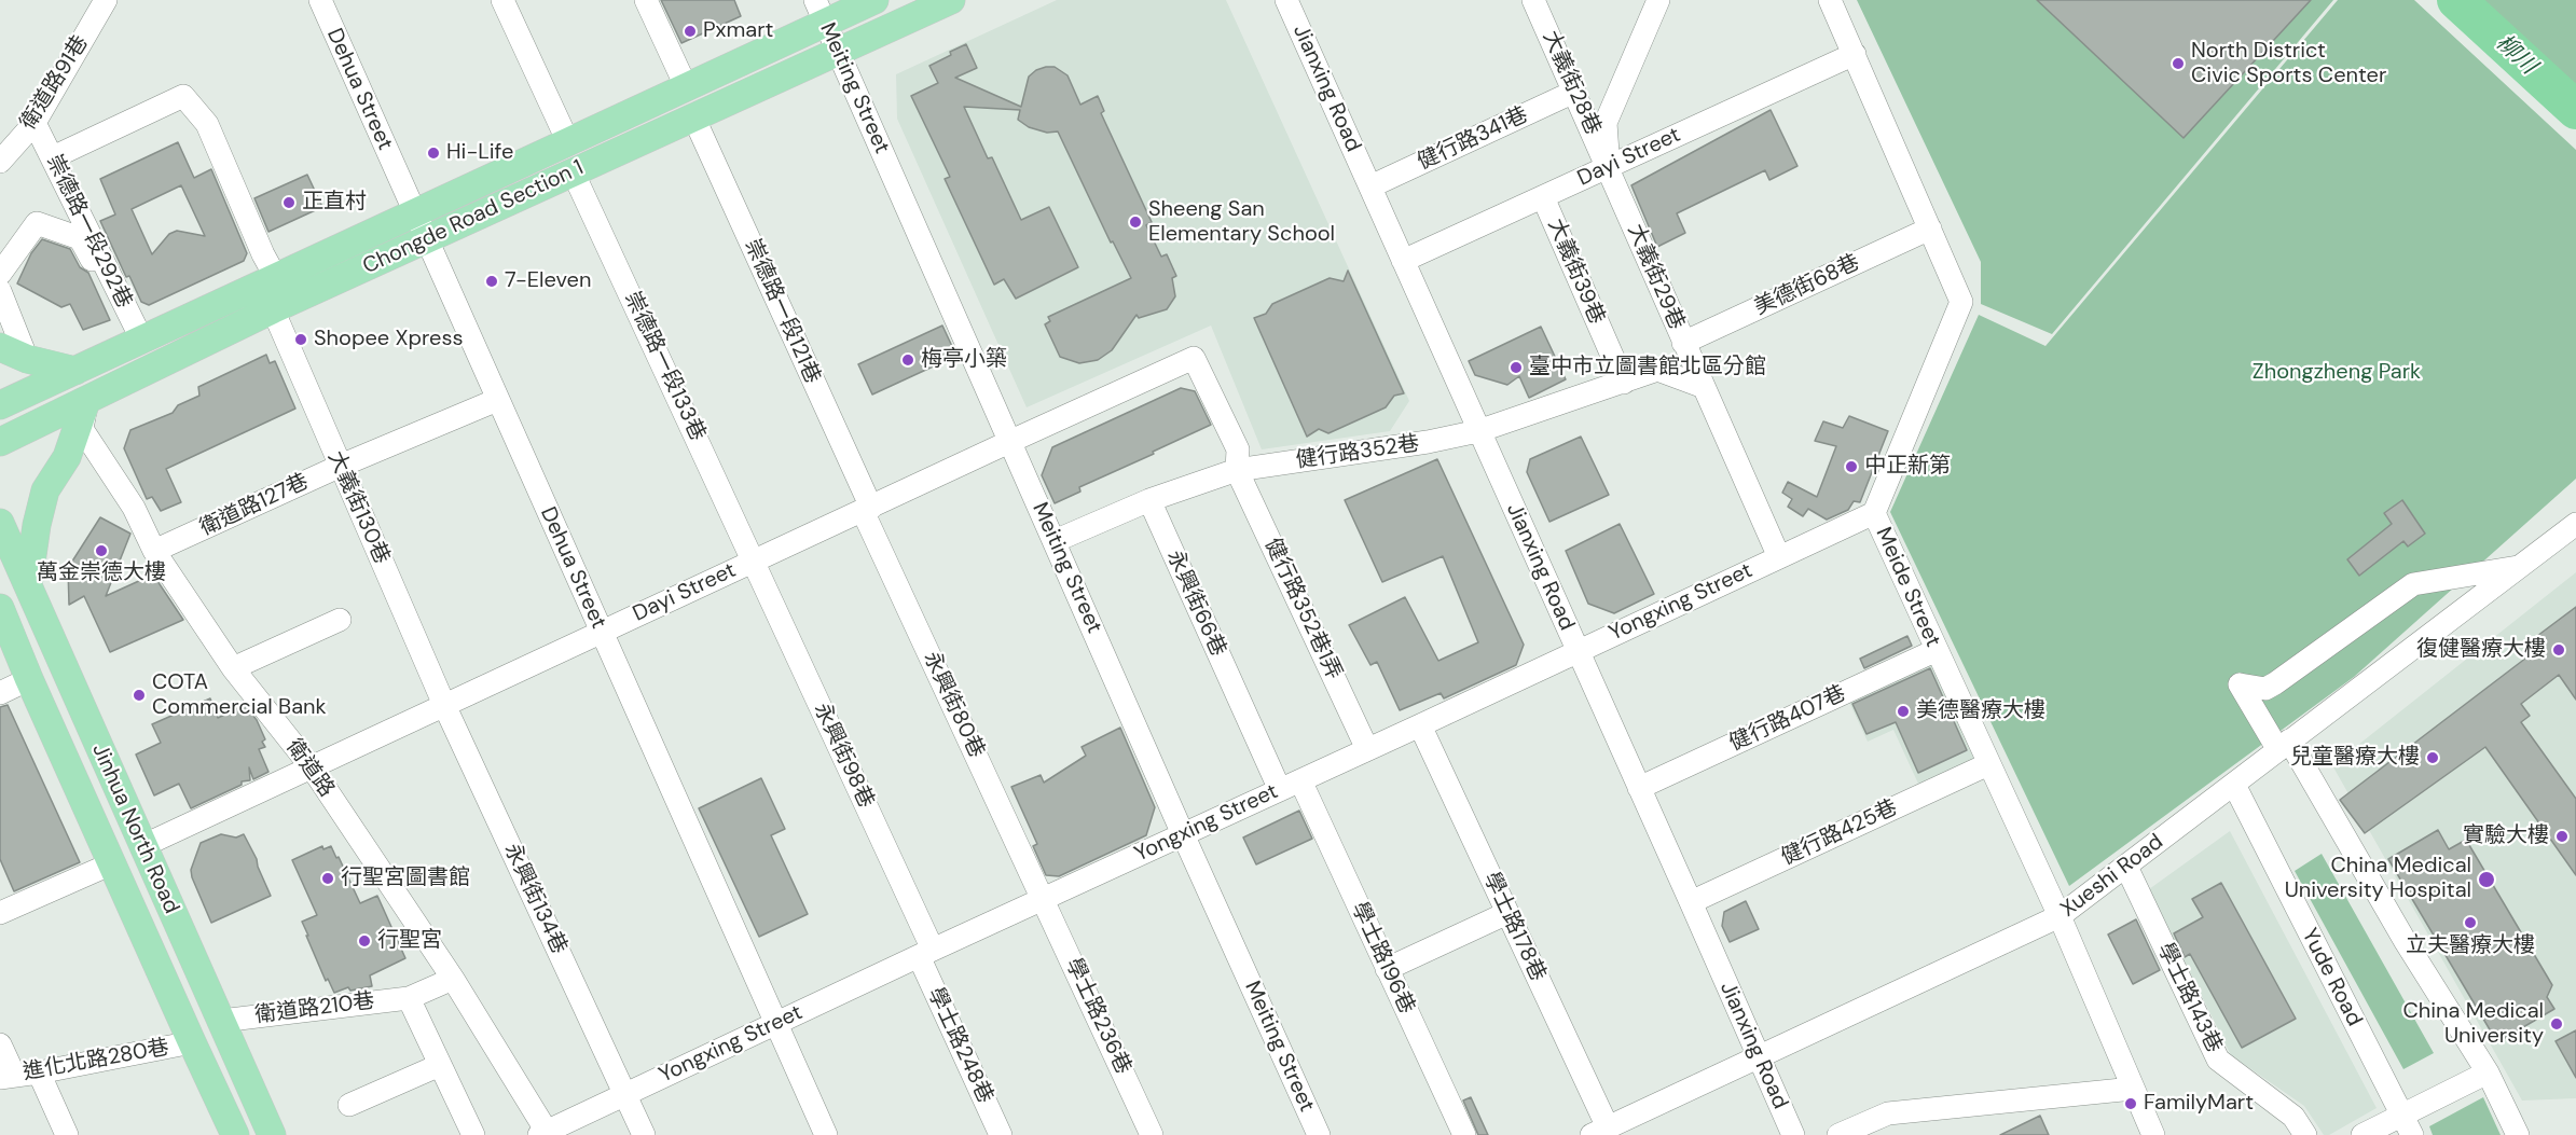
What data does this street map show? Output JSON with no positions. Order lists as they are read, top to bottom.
{
  "streets": {
    "main road": ["Chongde Road Section 1", "Jinhua North Road"],
    "street": [
      "衛道路91巷",
      "大義街28巷",
      "Meiting Street",
      "Jianxing Road",
      "Dehua Street",
      "健行路341巷",
      "Dayi Street",
      "崇德路一段292巷",
      "大義街39巷",
      "大義街29巷",
      "美德街68巷",
      "崇德路一段121巷",
      "崇德路一段133巷",
      "健行路352巷",
      "衛道路127巷",
      "大義街130巷",
      "Meide Street",
      "Yongxing Street",
      "永興街66巷",
      "健行路352巷1弄",
      "永興街80巷",
      "健行路407巷",
      "永興街98巷",
      "衛道路",
      "健行路425巷",
      "Xueshi Road",
      "永興街134巷",
      "學士路178巷",
      "學士路196巷",
      "Yude Road",
      "學士路143巷",
      "衛道路210巷",
      "學士路236巷",
      "學士路248巷",
      "進化北路280巷"
    ]
  },
  "crossings": [
    ["衛道路91巷", "崇德路一段292巷"],
    ["大義街28巷", "健行路341巷"],
    ["大義街28巷", "Dayi Street"],
    ["大義街28巷", "大義街29巷"],
    ["Meiting Street", "Dayi Street"],
    ["Meiting Street", "Chongde Road Section 1"],
    ["Meiting Street", "Yongxing Street"],
    ["Jianxing Road", "健行路341巷"],
    ["Jianxing Road", "Dayi Street"],
    ["Jianxing Road", "健行路352巷"],
    ["Jianxing Road", "Yongxing Street"],
    ["Jianxing Road", "健行路407巷"],
    ["Jianxing Road", "健行路425巷"],
    ["Jianxing Road", "Xueshi Road"],
    ["Dehua Street", "Dayi Street"],
    ["Dehua Street", "Chongde Road Section 1"],
    ["Dehua Street", "衛道路127巷"],
    ["Dehua Street", "Yongxing Street"],
    ["Dayi Street", "大義街39巷"],
    ["Dayi Street", "大義街29巷"],
    ["Dayi Street", "崇德路一段121巷"],
    ["Dayi Street", "崇德路一段133巷"],
    ["Dayi Street", "大義街130巷"],
    ["Dayi Street", "Meide Street"],
    ["Dayi Street", "健行路352巷1弄"],
    ["Dayi Street", "永興街80巷"],
    ["Dayi Street", "永興街98巷"],
    ["Dayi Street", "衛道路"],
    ["Dayi Street", "Jinhua North Road"],
    ["Dayi Street", "永興街134巷"],
    ["Chongde Road Section 1", "崇德路一段292巷"],
    ["Chongde Road Section 1", "崇德路一段121巷"],
    ["Chongde Road Section 1", "崇德路一段133巷"],
    ["Chongde Road Section 1", "大義街130巷"],
    ["Chongde Road Section 1", "衛道路"],
    ["大義街29巷", "美德街68巷"],
    ["大義街29巷", "Yongxing Street"],
    ["美德街68巷", "Meide Street"],
    ["崇德路一段121巷", "永興街80巷"],
    ["崇德路一段133巷", "永興街98巷"],
    ["健行路352巷", "健行路352巷1弄"],
    ["衛道路127巷", "大義街130巷"],
    ["衛道路127巷", "衛道路"],
    ["大義街130巷", "永興街134巷"],
    ["Meide Street", "Yongxing Street"],
    ["Meide Street", "健行路407巷"],
    ["Meide Street", "健行路425巷"],
    ["Meide Street", "Xueshi Road"],
    ["Yongxing Street", "永興街66巷"],
    ["Yongxing Street", "健行路352巷1弄"],
    ["Yongxing Street", "永興街80巷"],
    ["Yongxing Street", "永興街98巷"],
    ["Yongxing Street", "衛道路"],
    ["Yongxing Street", "永興街134巷"],
    ["Yongxing Street", "學士路178巷"],
    ["Yongxing Street", "學士路196巷"],
    ["Yongxing Street", "學士路236巷"],
    ["Yongxing Street", "學士路248巷"],
    ["永興街66巷", "學士路196巷"],
    ["永興街80巷", "學士路236巷"],
    ["永興街98巷", "學士路248巷"],
    ["衛道路", "衛道路210巷"],
    ["Jinhua North Road", "衛道路210巷"],
    ["Jinhua North Road", "進化北路280巷"],
    ["Xueshi Road", "學士路178巷"],
    ["Xueshi Road", "Yude Road"],
    ["Xueshi Road", "學士路143巷"]
  ],
  "water": ["柳川"],
  "parks": ["Zhongzheng Park"],
  "places": [
    "Pxmart",
    "North District Civic Sports Center",
    "Hi-Life",
    "正直村",
    "Sheeng San Elementary School",
    "7-Eleven",
    "Shopee Xpress",
    "梅亭小築",
    "臺中市立圖書館北區分館",
    "中正新第",
    "萬金崇德大樓",
    "復健醫療大樓",
    "COTA Commercial Bank",
    "美德醫療大樓",
    "兒童醫療大樓",
    "實驗大樓",
    "行聖宮圖書館",
    "China Medical University Hospital",
    "立夫醫療大樓",
    "行聖宮",
    "China Medical University",
    "FamilyMart"
  ]
}
